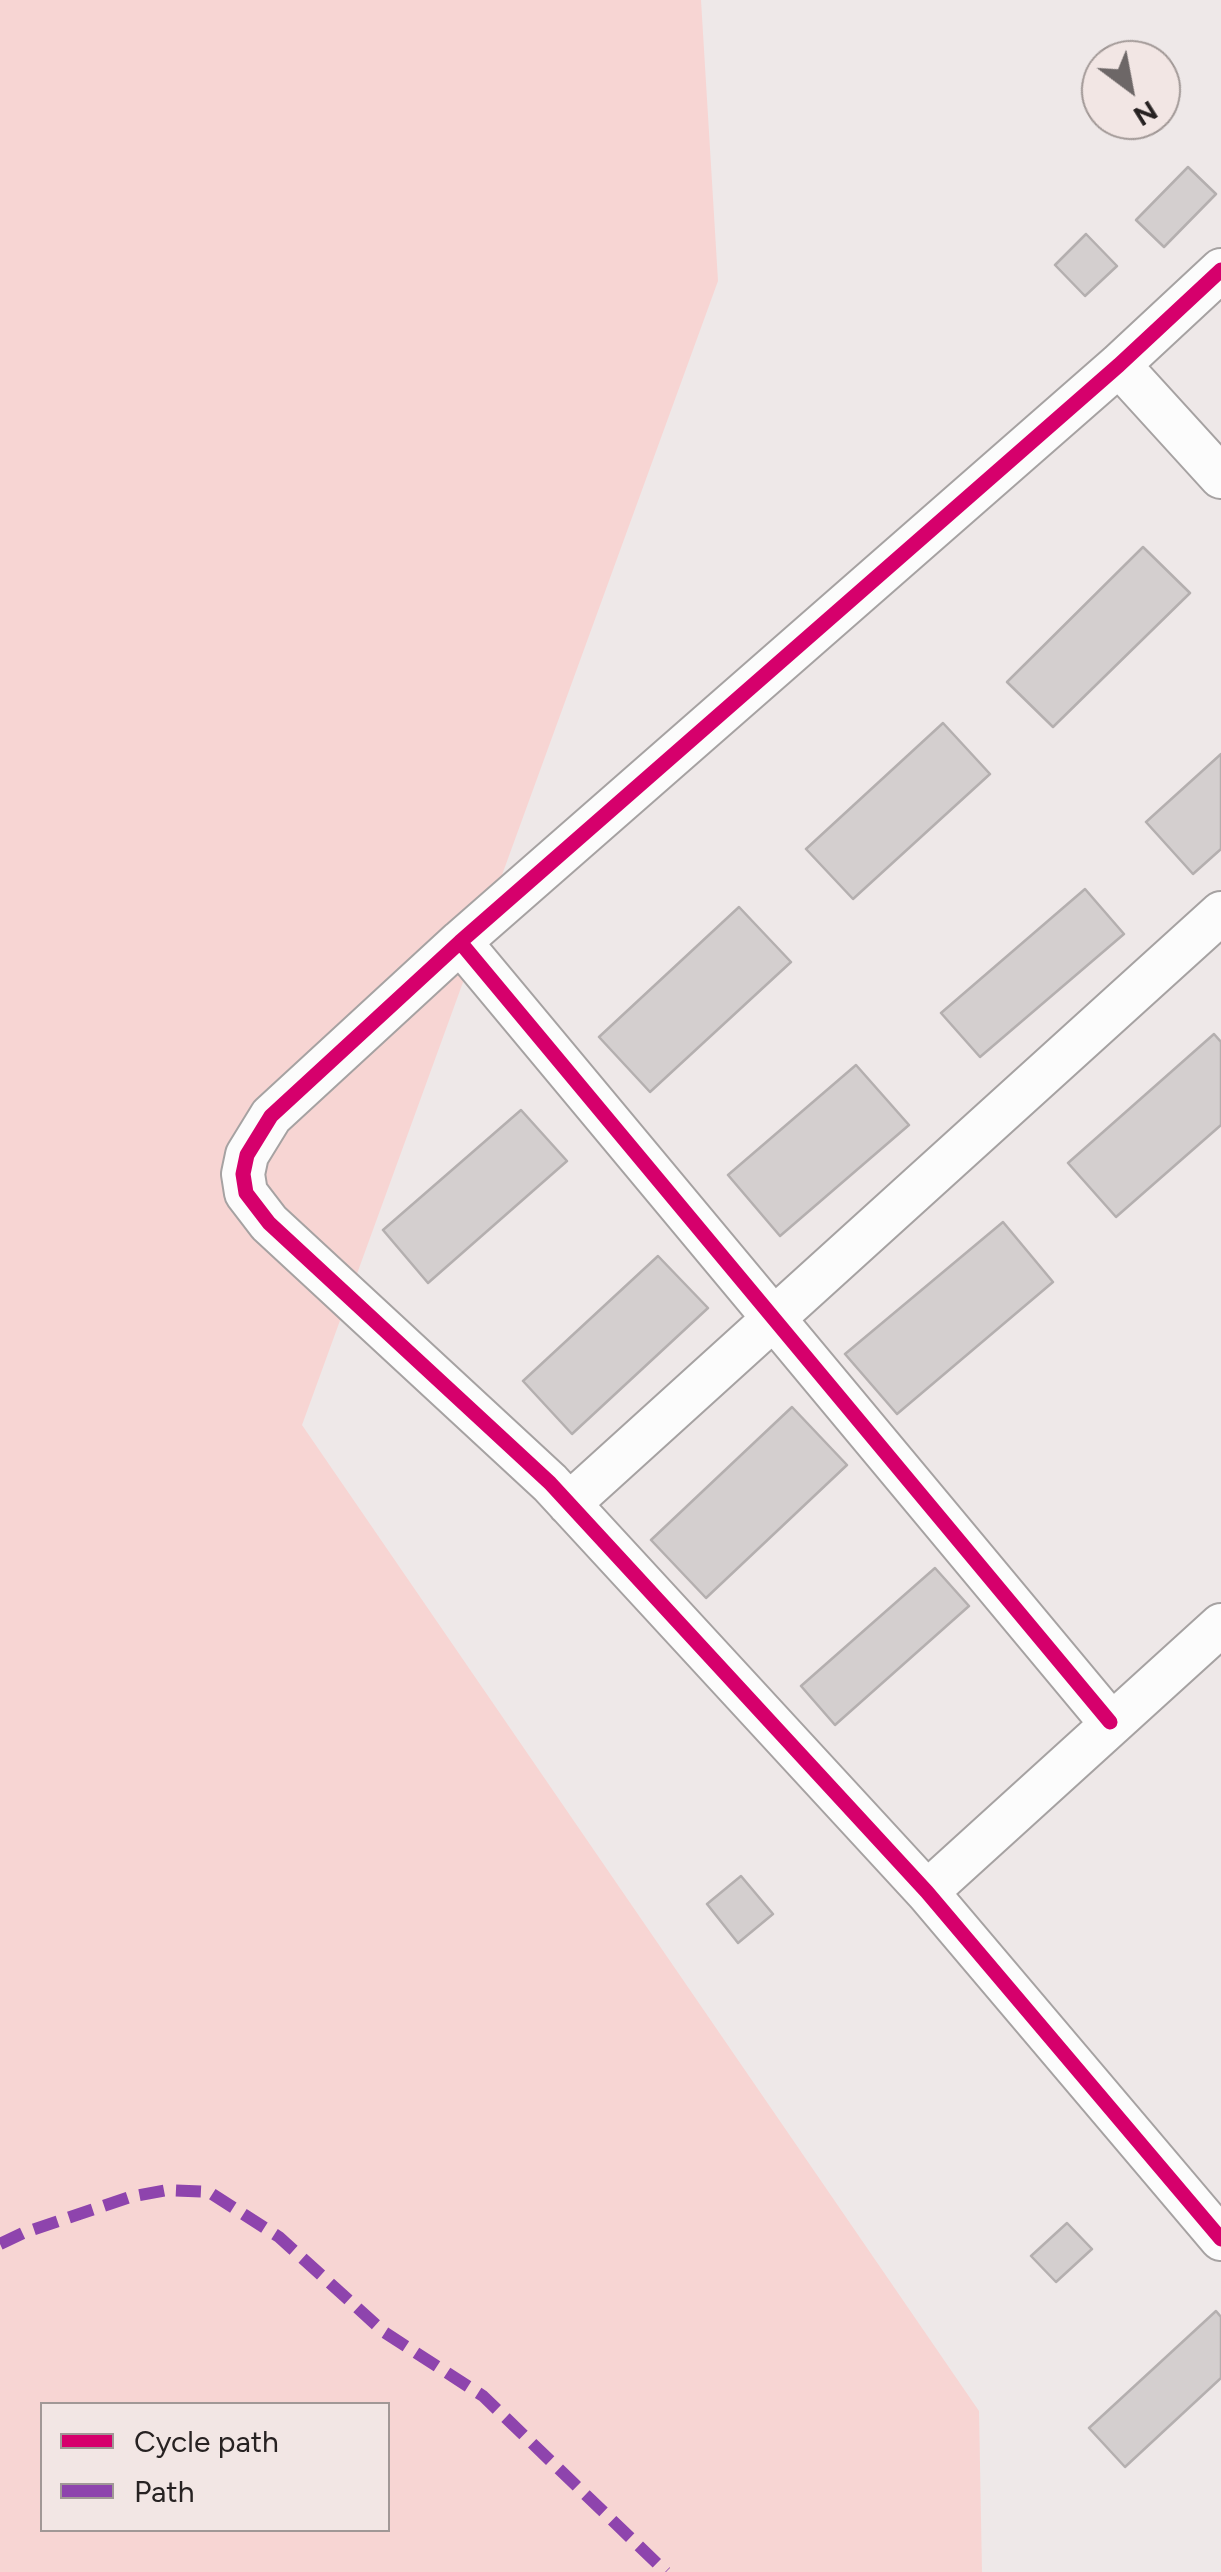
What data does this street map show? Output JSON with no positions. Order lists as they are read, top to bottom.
{
  "legend": ["Cycle path", "Path"],
  "north": "bottom right"
}
